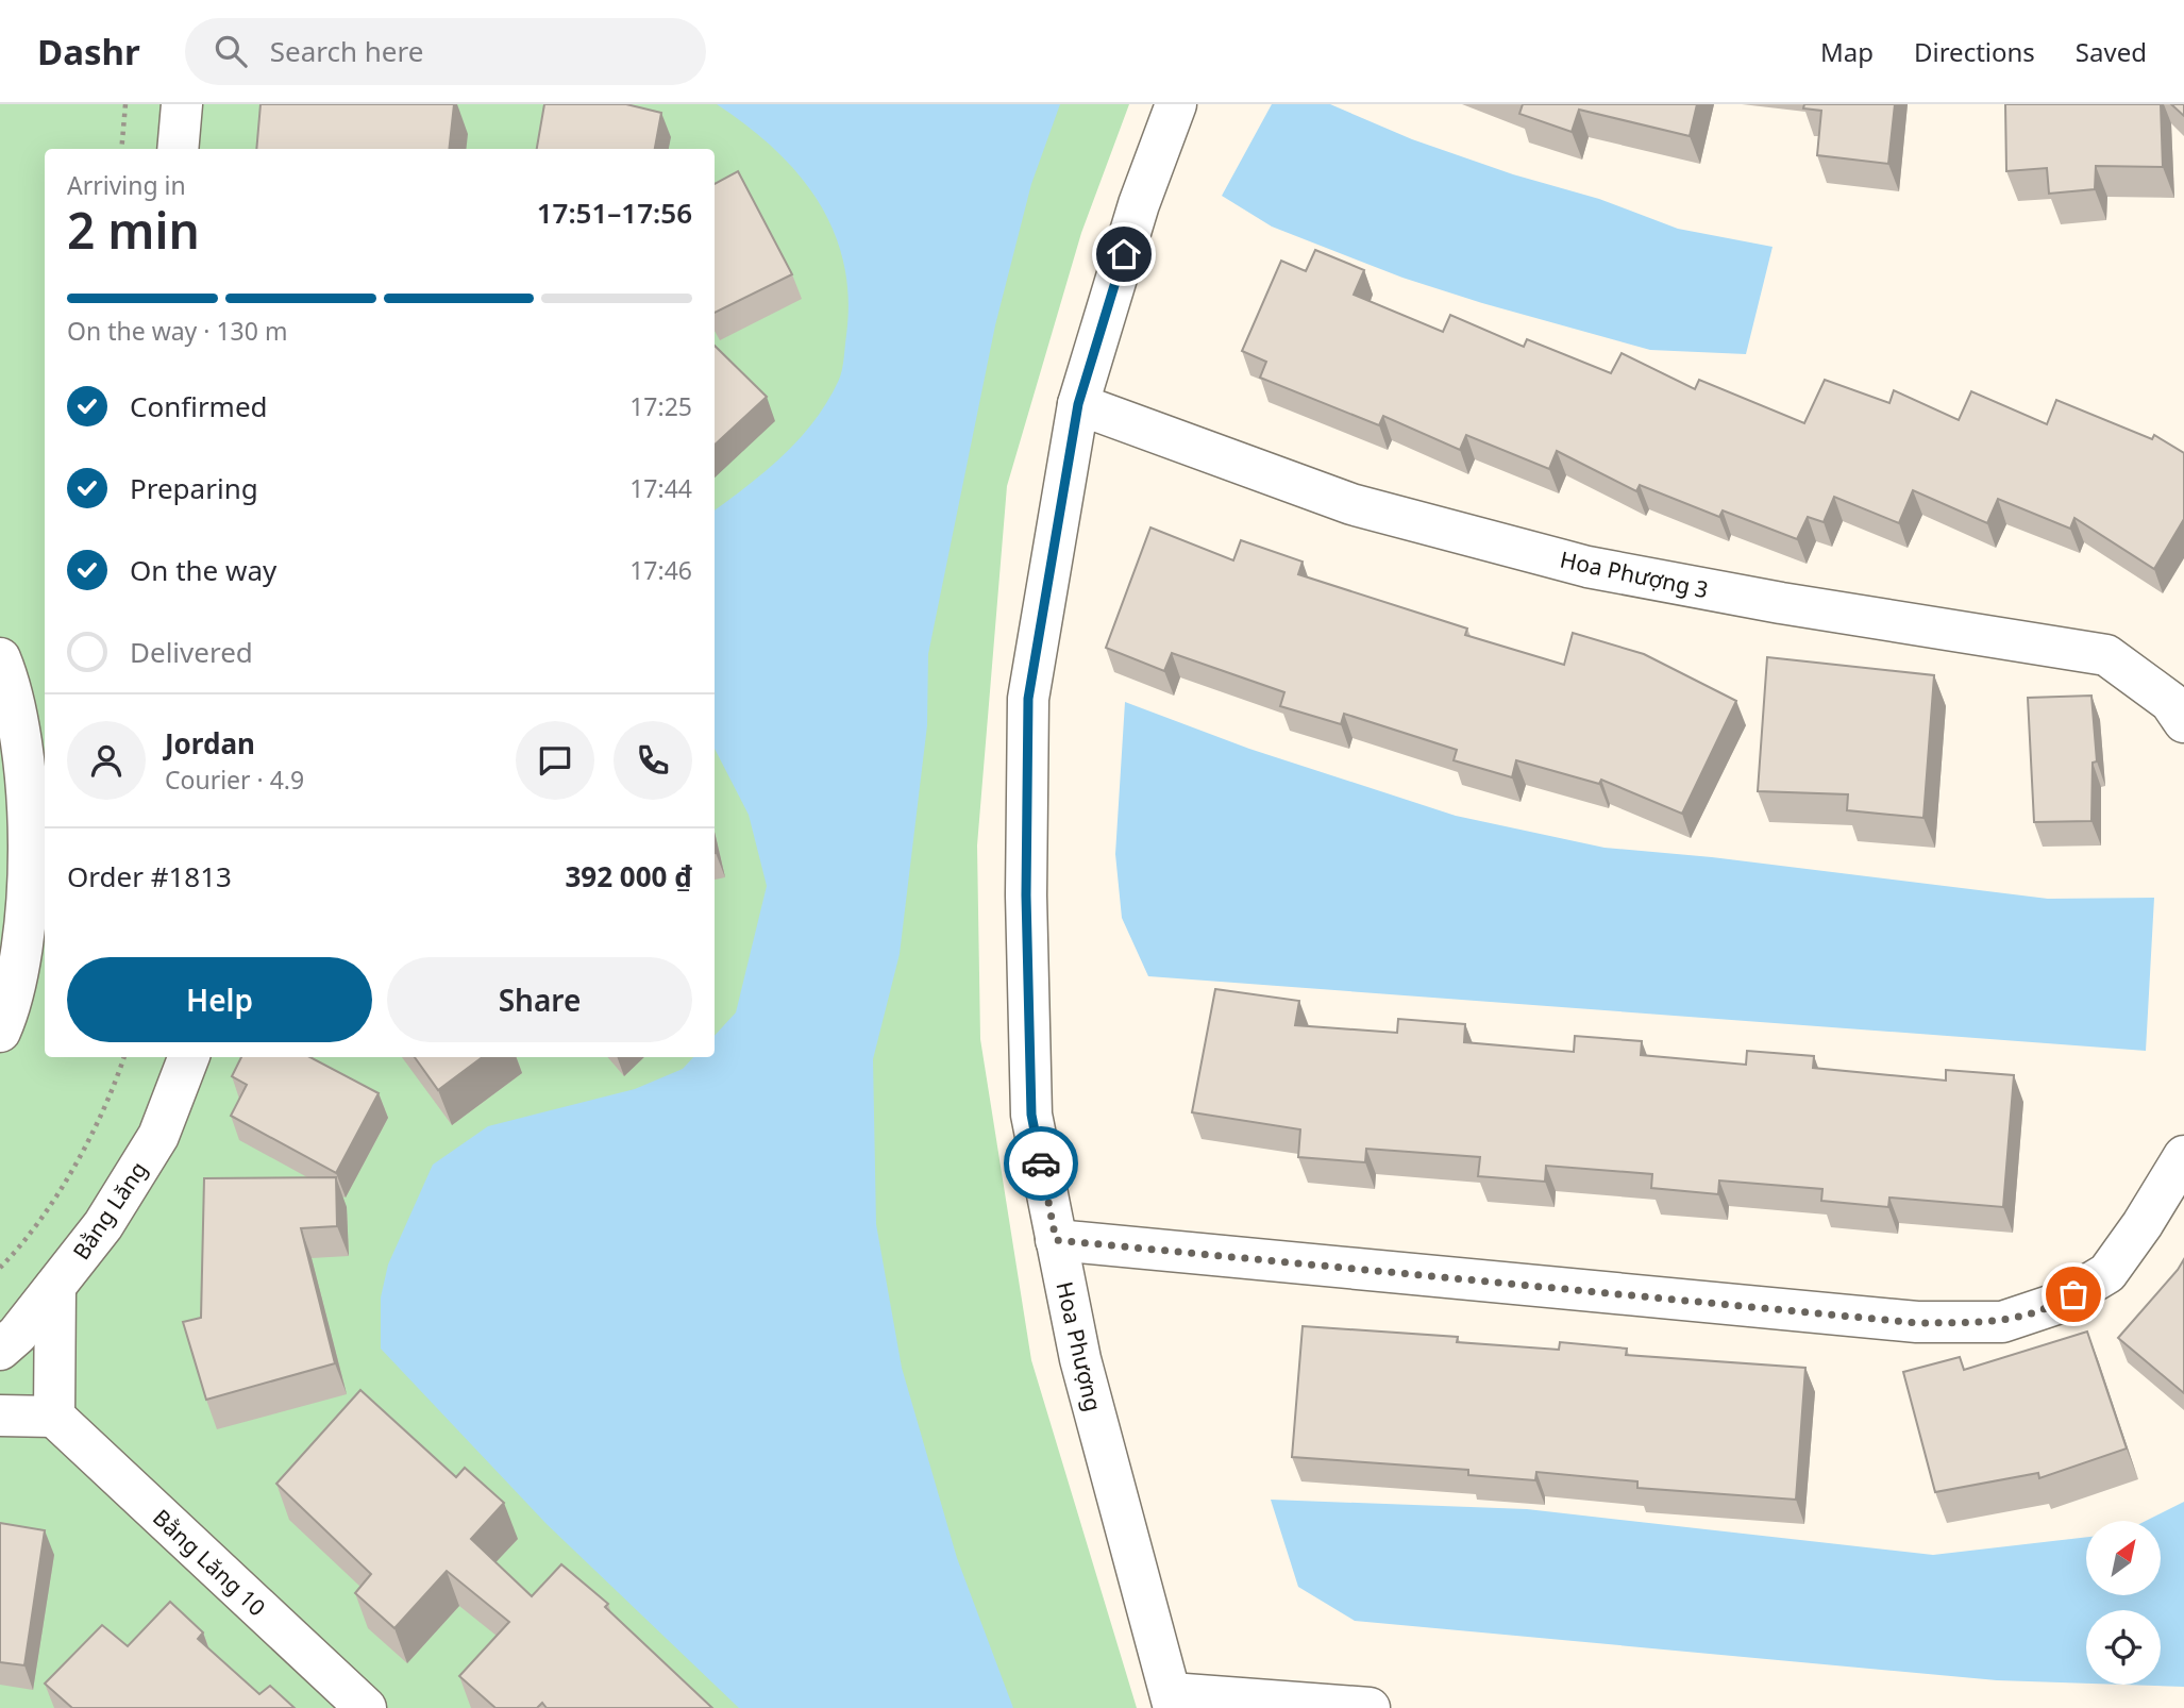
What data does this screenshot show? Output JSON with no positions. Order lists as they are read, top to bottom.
{
  "streets": {
    "street": [
      "Hoa Phượng 3",
      "Bằng Lăng",
      "Hoa Phượng",
      "Bằng Lăng 10"
    ]
  },
  "crossings": [
    ["Hoa Phượng 3", "Hoa Phượng"]
  ],
  "north": "top right",
  "page": {
    "header": "Dashr",
    "search": "Search here",
    "nav": ["Map", "Directions", "Saved"],
    "heading": ["2 min", "Arriving in", "17:51–17:56"],
    "panel": [
      "Jordan",
      "Courier · 4.9",
      "Order #1813",
      "392 000 ₫"
    ],
    "bar": "On the way · 130 m",
    "list": [
      ["Confirmed", "17:25"],
      ["Preparing", "17:44"],
      ["On the way", "17:46"],
      "Delivered"
    ],
    "buttons": ["Help", "Share"]
  }
}
